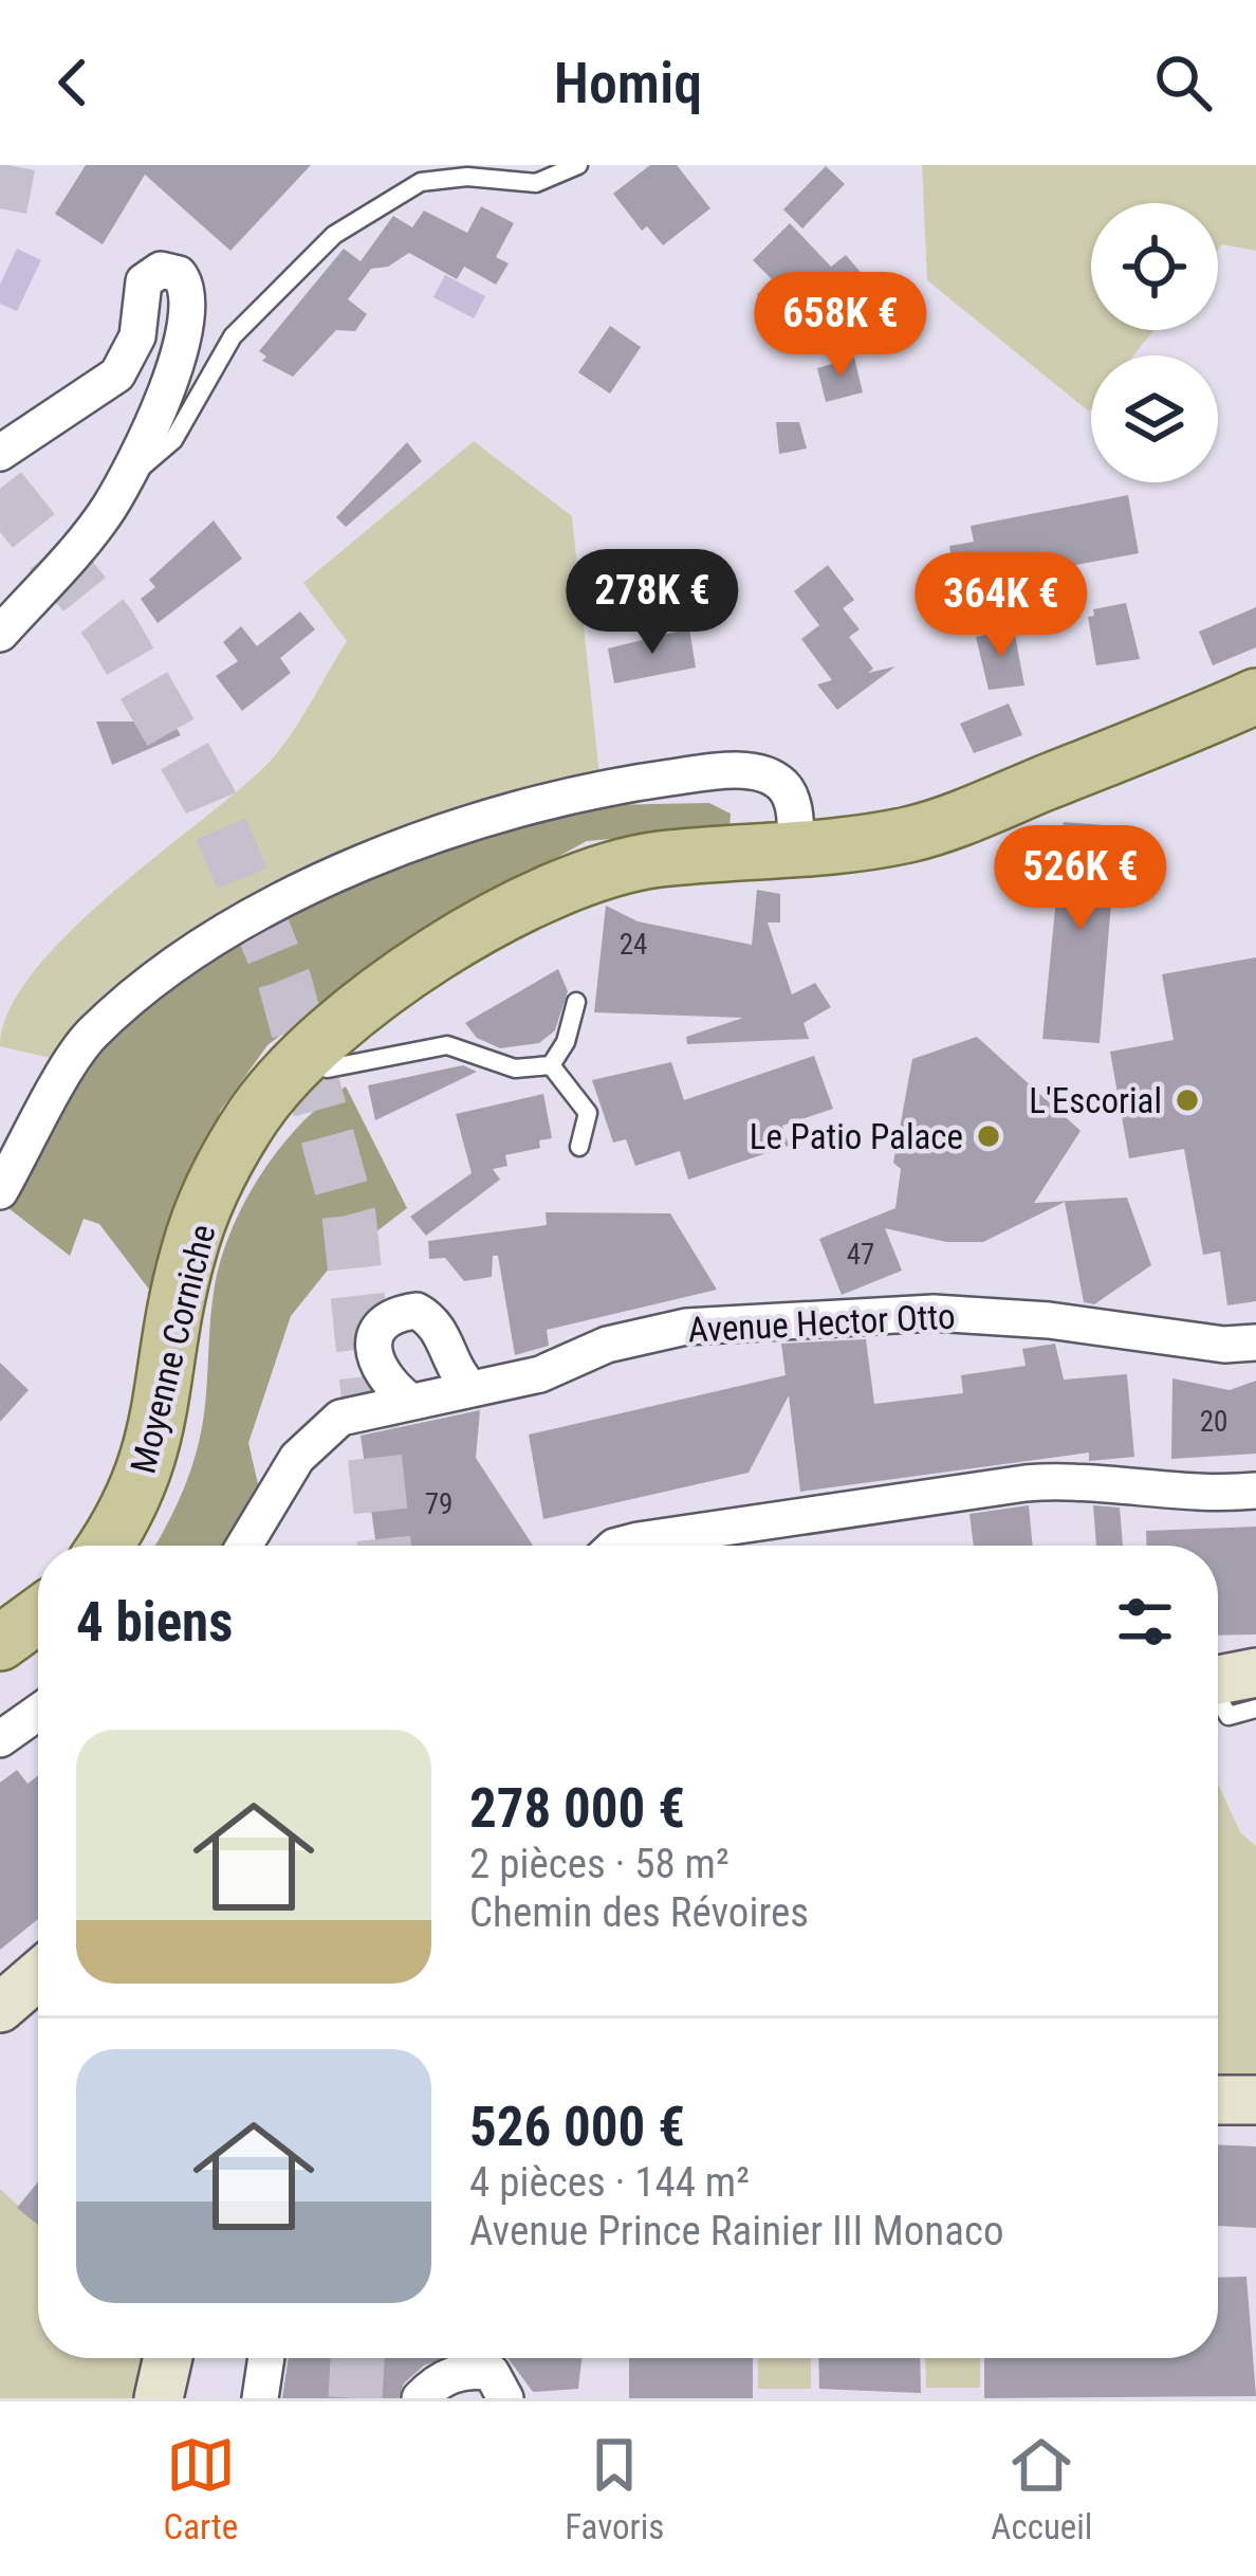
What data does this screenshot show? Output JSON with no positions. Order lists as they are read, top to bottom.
{
  "streets": {
    "main road": ["Moyenne Corniche"],
    "street": ["Avenue Hector Otto"]
  },
  "places": ["L'Escorial", "Le Patio Palace"],
  "house_numbers": [
    "24",
    "47",
    "20",
    "79"
  ],
  "page": {
    "header": "Homiq",
    "price": [
      "658K €",
      "278K €",
      "364K €",
      "526K €"
    ],
    "heading": "4 biens",
    "list": [
      {
        "name": "278 000 €",
        "note": "2 pièces · 58 m² · Chemin des Révoires"
      },
      {
        "name": "526 000 €",
        "note": "4 pièces · 144 m² · Avenue Prince Rainier III Monaco"
      }
    ],
    "tabs": ["Carte", "Favoris", "Accueil"]
  }
}
